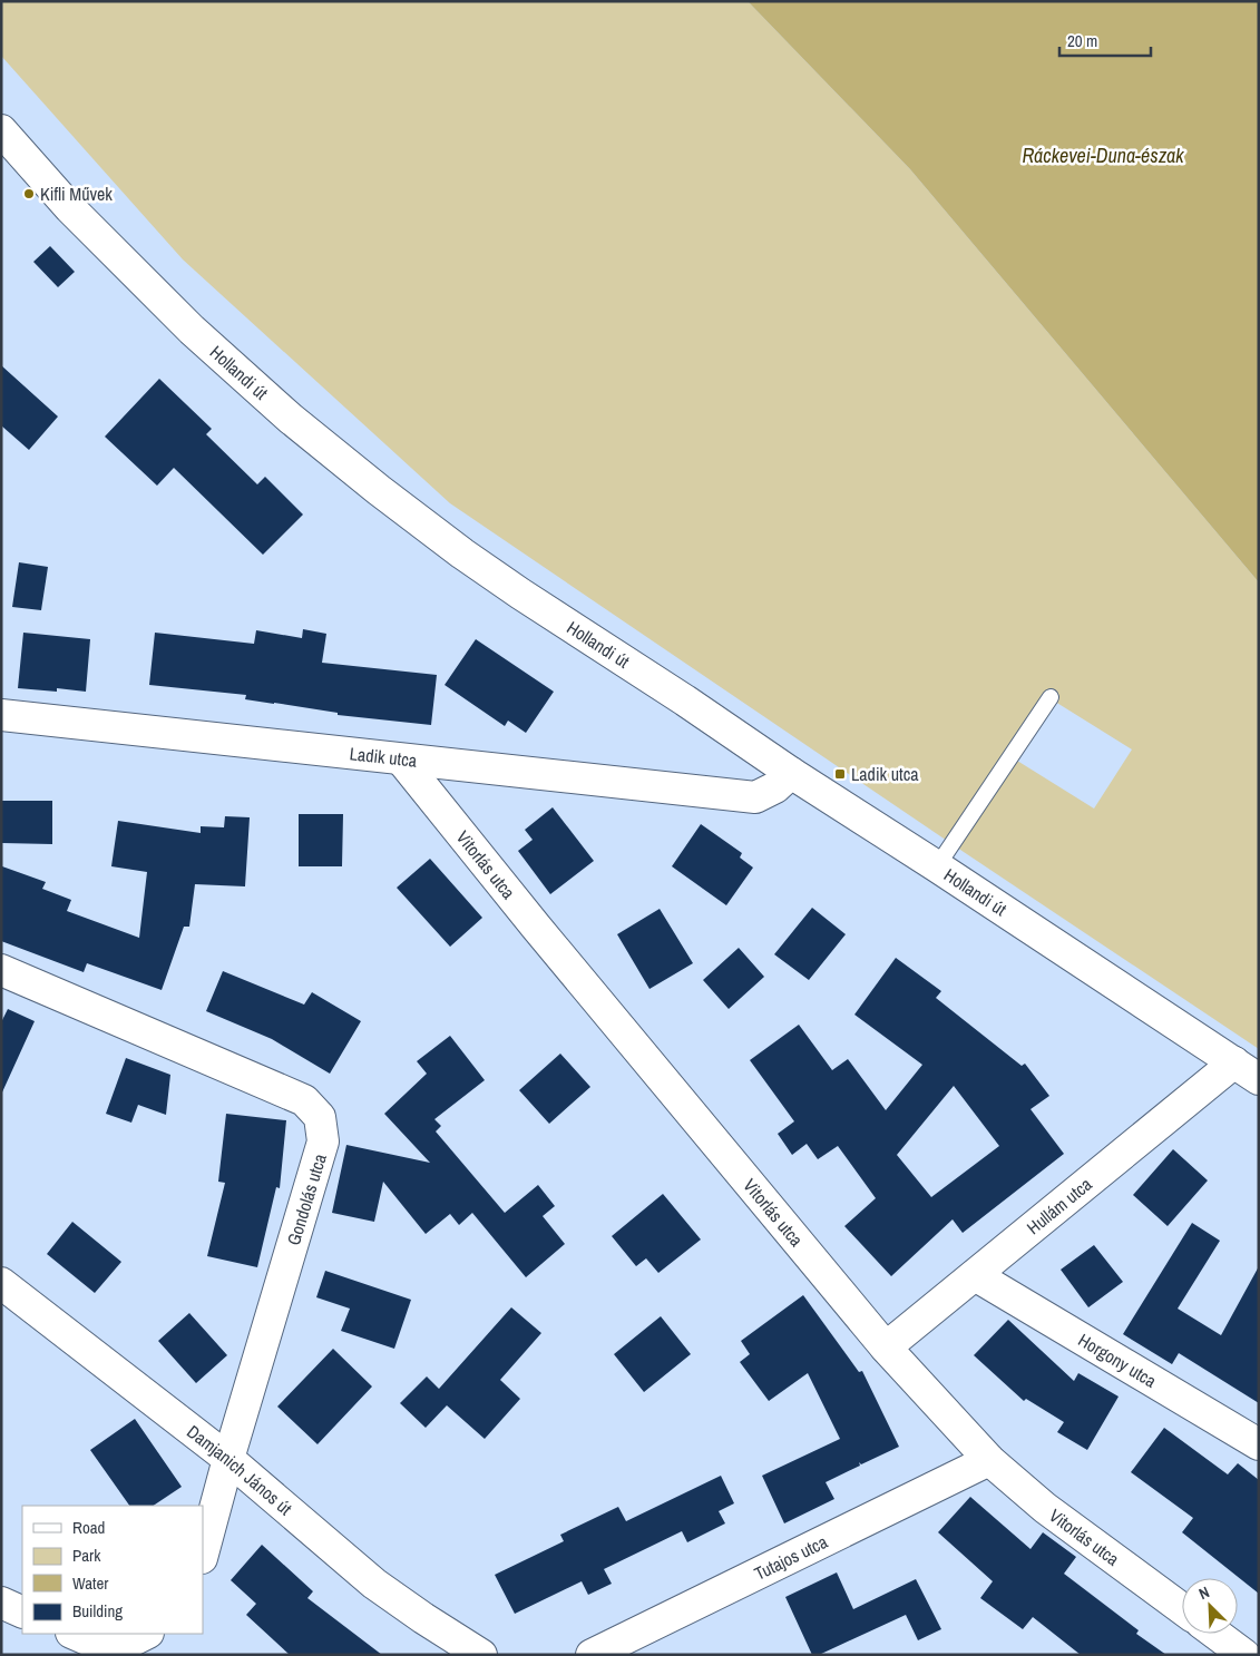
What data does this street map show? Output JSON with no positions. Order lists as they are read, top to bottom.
{
  "streets": {
    "street": [
      "Hollandi út",
      "Ladik utca",
      "Vitorlás utca",
      "Gondolás utca",
      "Hullám utca",
      "Horgony utca",
      "Damjanich János út",
      "Tutajos utca"
    ]
  },
  "crossings": [
    ["Hollandi út", "Ladik utca"],
    ["Hollandi út", "Hullám utca"],
    ["Ladik utca", "Vitorlás utca"],
    ["Vitorlás utca", "Hullám utca"],
    ["Vitorlás utca", "Tutajos utca"],
    ["Gondolás utca", "Damjanich János út"],
    ["Hullám utca", "Horgony utca"]
  ],
  "water": ["Ráckevei-Duna-észak"],
  "places": {
    "other": ["Kifli Művek"],
    "transit": ["Ladik utca"]
  },
  "legend": [
    "Road",
    "Park",
    "Water",
    "Building"
  ],
  "scale_bar": "20 m",
  "north": "top left"
}
